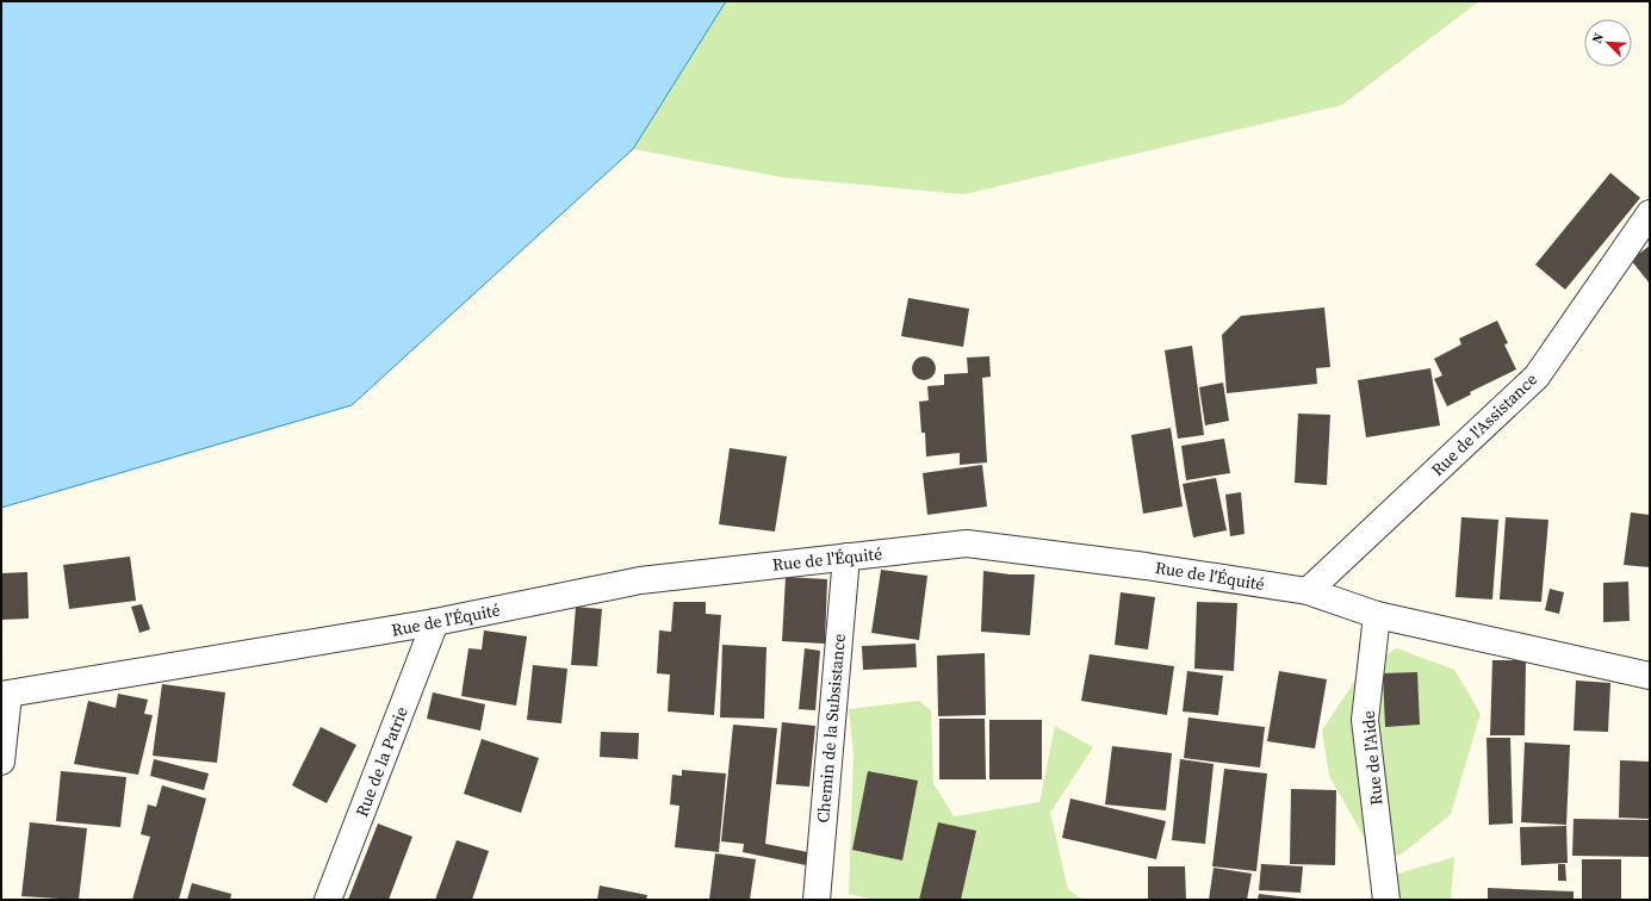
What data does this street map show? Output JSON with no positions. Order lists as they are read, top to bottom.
{
  "streets": {
    "street": [
      "Rue de l'Assistance",
      "Rue de l'Équité",
      "Chemin de la Subsistance",
      "Rue de l'Aide",
      "Rue de la Patrie"
    ]
  },
  "crossings": [
    ["Rue de l'Assistance", "Rue de l'Équité"],
    ["Rue de l'Équité", "Chemin de la Subsistance"],
    ["Rue de l'Équité", "Rue de l'Aide"],
    ["Rue de l'Équité", "Rue de la Patrie"]
  ],
  "north": "top left"
}
